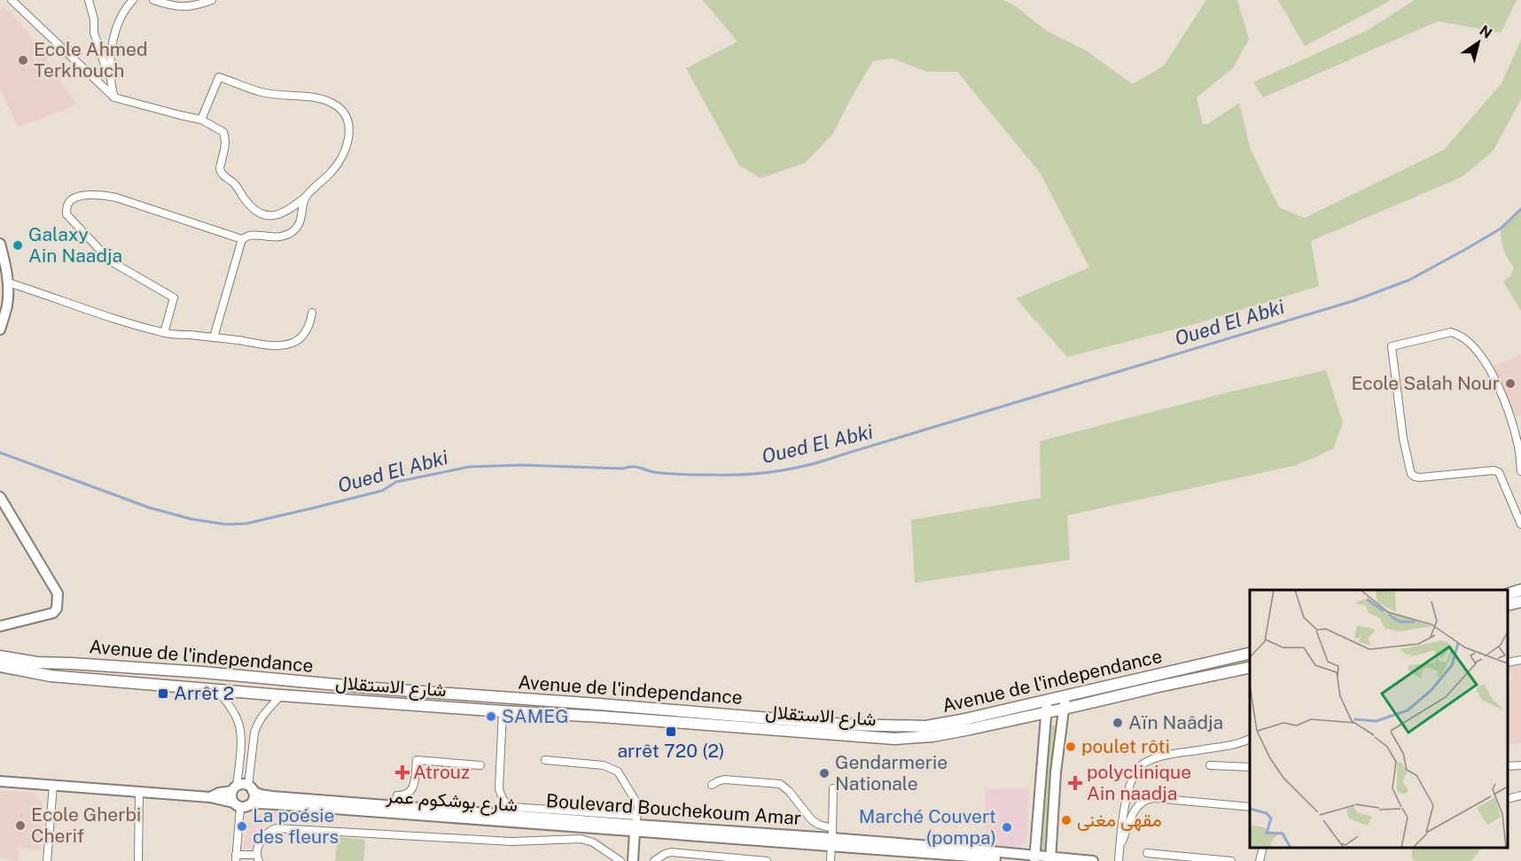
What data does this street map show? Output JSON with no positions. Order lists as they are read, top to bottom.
{
  "streets": {
    "main road": ["Avenue de l'independance", "شارع الاستقلال"],
    "street": ["شارع بوشكوم عمر"]
  },
  "water": ["Oued El Abki"],
  "places": {
    "other": [
      "Ecole Ahmed Terkhouch",
      "Galaxy Ain Naadja",
      "Ecole Salah Nour",
      "SAMEG",
      "Aïn Naâdja",
      "poulet rôti",
      "Gendarmerie Nationale",
      "مقهى مغنى",
      "Ecole Gherbi Cherif",
      "La poésie des fleurs",
      "Marché Couvert (pompa)"
    ],
    "transit": ["Arrêt 2", "arrêt 720 (2)"],
    "health": ["Atrouz", "polyclinique Ain naadja"]
  },
  "north": "top right"
}
